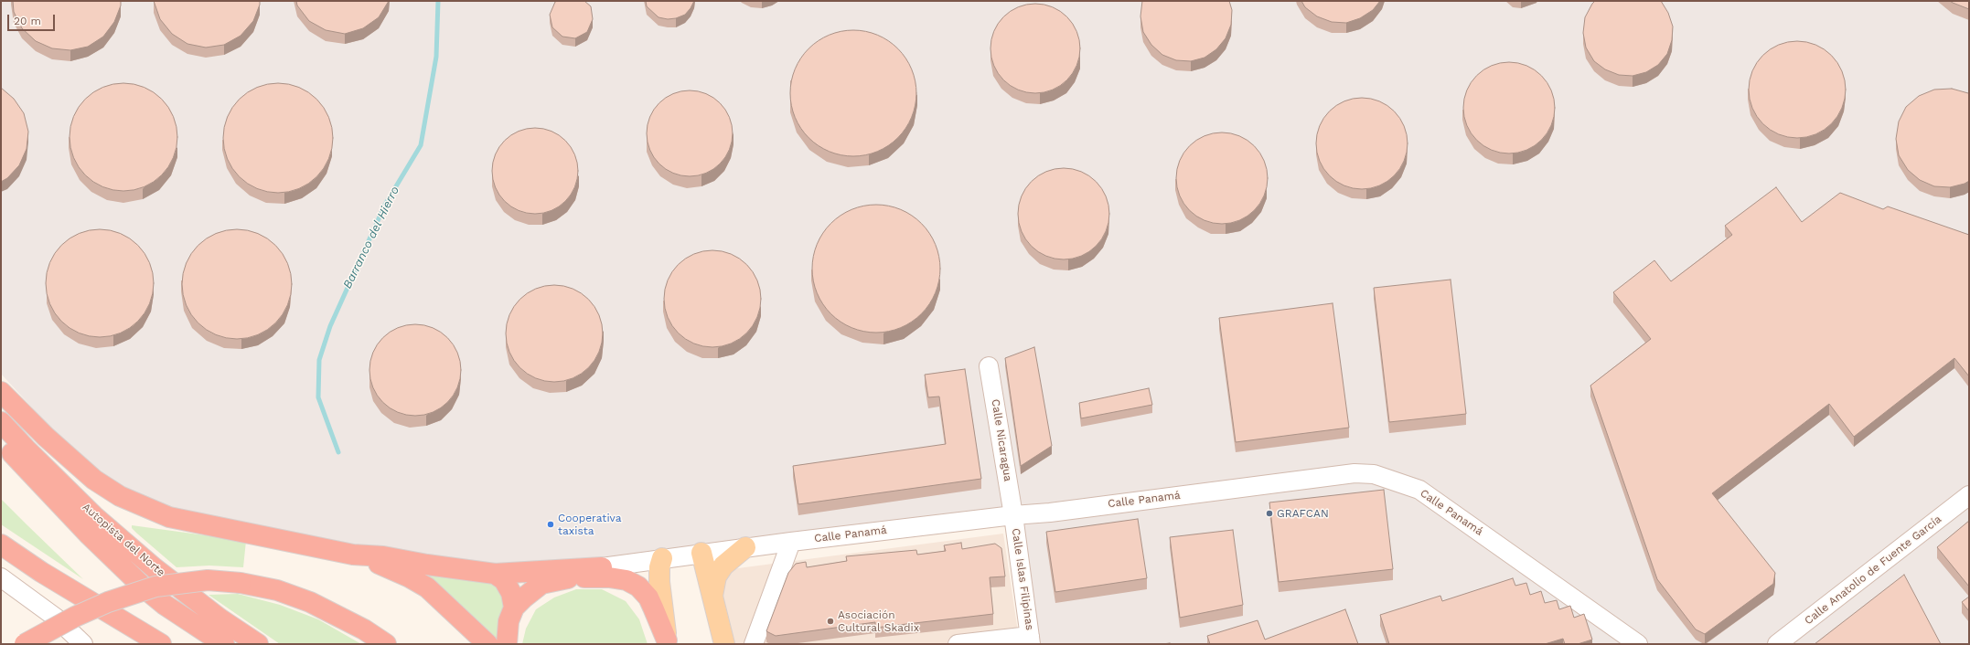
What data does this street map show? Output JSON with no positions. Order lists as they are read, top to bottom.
{
  "streets": {
    "highway": ["Autopista del Norte"],
    "street": [
      "Calle Nicaragua",
      "Calle Panamá",
      "Calle Anatolio de Fuente García",
      "Calle Islas Filipinas"
    ]
  },
  "crossings": [
    ["Calle Nicaragua", "Calle Panamá"],
    ["Calle Nicaragua", "Calle Islas Filipinas"],
    ["Calle Panamá", "Calle Islas Filipinas"]
  ],
  "water": ["Barranco del Hierro"],
  "places": ["GRAFCAN", "Cooperativa taxista", "Asociación Cultural Skadix"],
  "scale_bar": "20 m"
}
